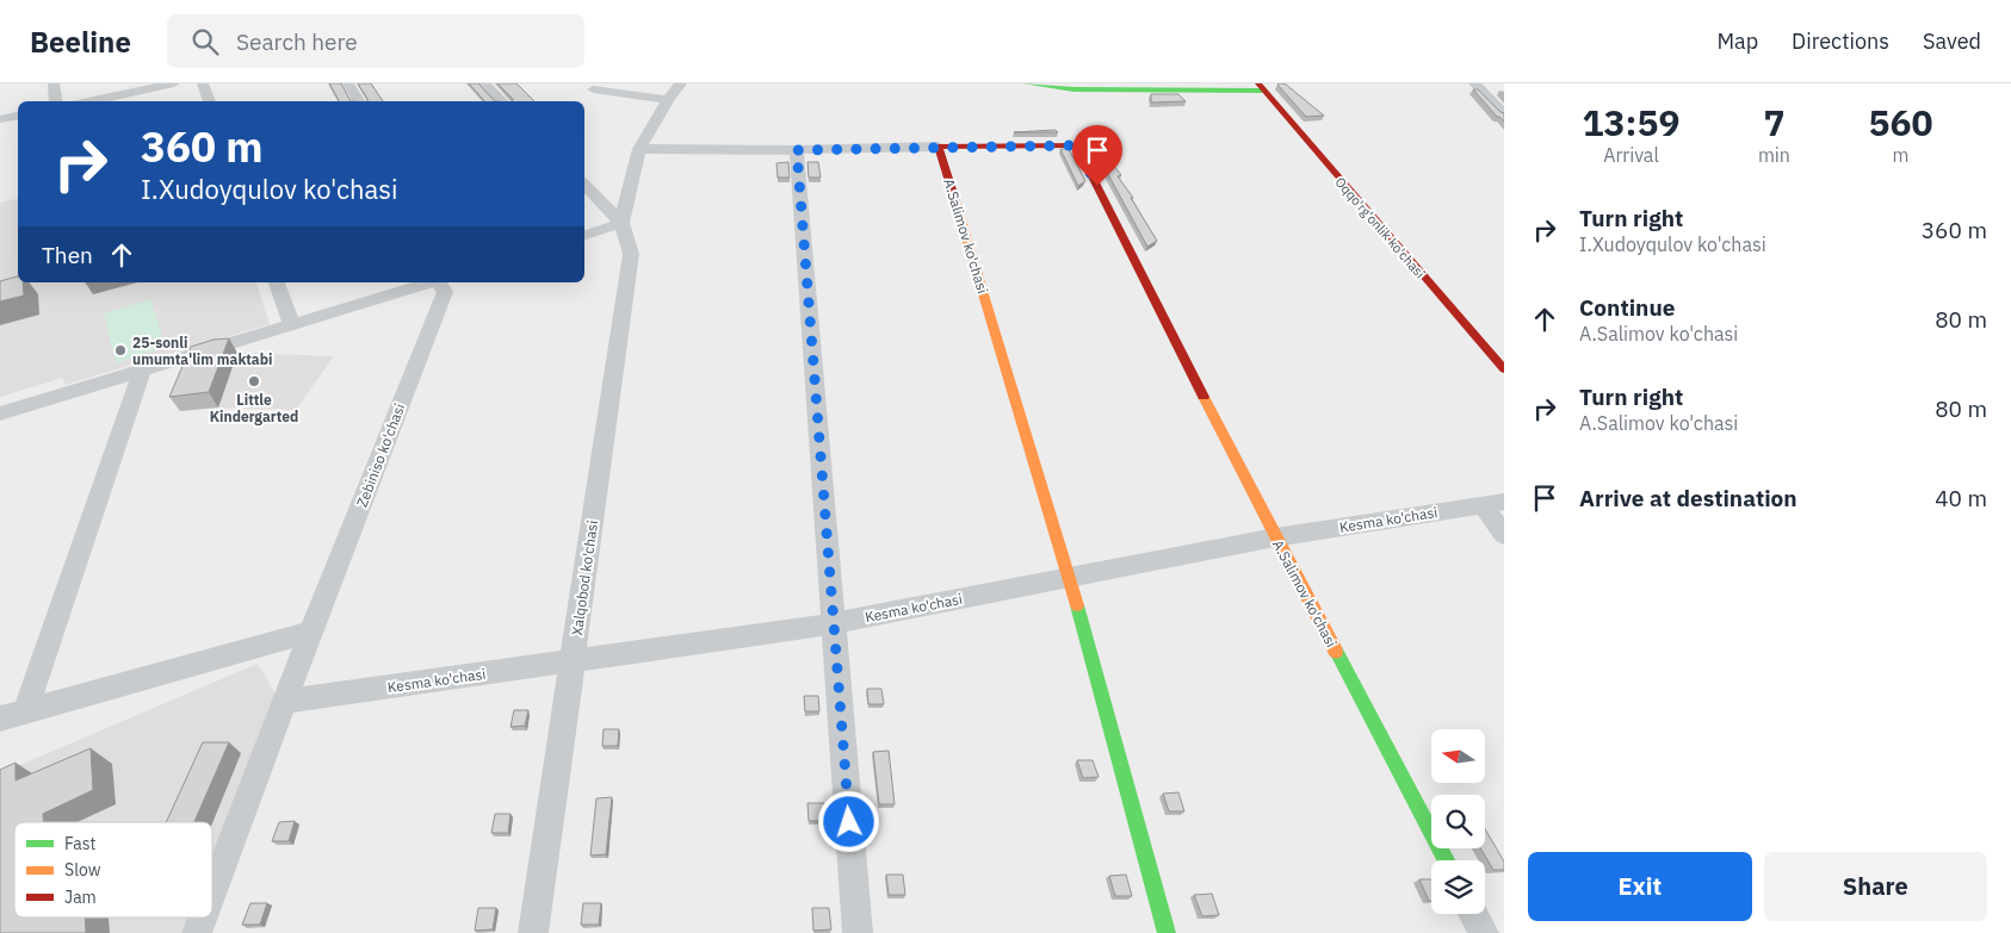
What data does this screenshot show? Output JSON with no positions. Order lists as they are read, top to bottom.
{
  "streets": {
    "street": [
      "Oqqo'rg'onlik ko'chasi",
      "A.Salimov ko'chasi",
      "Zebiniso ko'chasi",
      "Kesma ko'chasi",
      "Xalqobod ko'chasi"
    ]
  },
  "crossings": [
    ["A.Salimov ko'chasi", "Kesma ko'chasi"],
    ["Zebiniso ko'chasi", "Kesma ko'chasi"],
    ["Kesma ko'chasi", "Xalqobod ko'chasi"]
  ],
  "places": ["25-sonli umumta'lim maktabi", "Little Kindergarted"],
  "legend": ["Fast", "Slow", "Jam"],
  "north": "left",
  "page": {
    "header": "Beeline",
    "search": "Search here",
    "nav": ["Map", "Directions", "Saved"],
    "eta": [
      "13:59",
      "Arrival",
      "7",
      "min",
      "560",
      "m"
    ],
    "turn": ["360 m", "I.Xudoyqulov ko'chasi"],
    "list": [
      {
        "name": "Turn right",
        "note": "I.Xudoyqulov ko'chasi",
        "value": "360 m"
      },
      {
        "name": "Continue",
        "note": "A.Salimov ko'chasi",
        "value": "80 m"
      },
      {
        "name": "Turn right",
        "note": "A.Salimov ko'chasi",
        "value": "80 m"
      },
      {
        "name": "Arrive at destination",
        "value": "40 m"
      }
    ],
    "then": "Then",
    "buttons": ["Exit", "Share"]
  }
}
